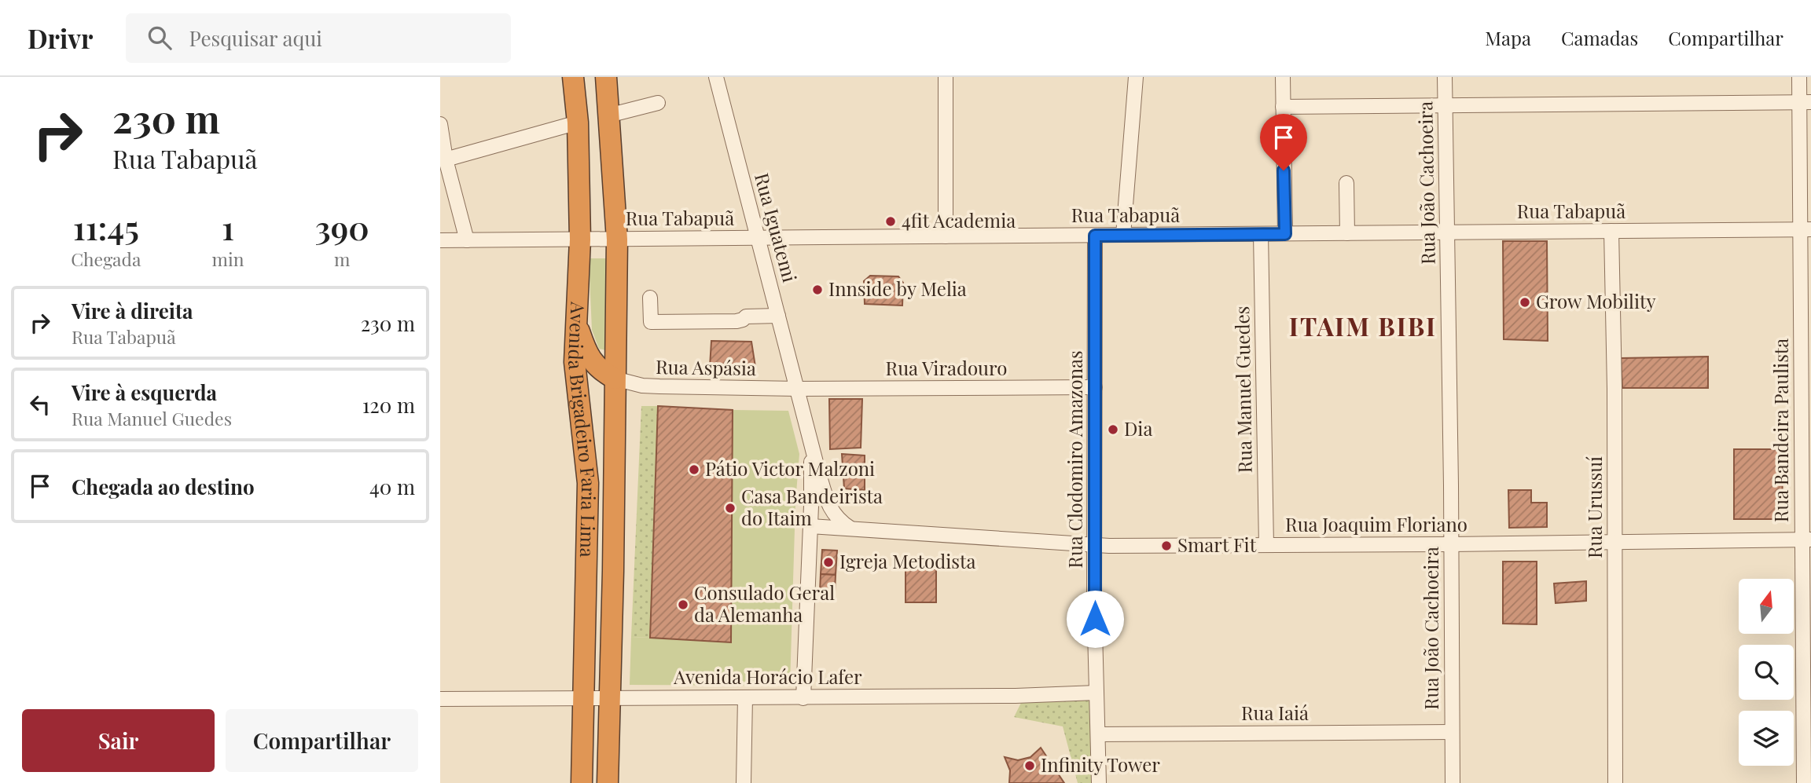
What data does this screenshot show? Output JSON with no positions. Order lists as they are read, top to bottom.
{
  "streets": {
    "highway": ["Avenida Brigadeiro Faria Lima"],
    "street": [
      "Rua João Cachoeira",
      "Rua Tabapuã",
      "Rua Iguatemi",
      "Rua Aspásia",
      "Rua Viradouro",
      "Rua Manuel Guedes",
      "Rua Bandeira Paulista",
      "Rua Clodomiro Amazonas",
      "Rua Urussuí",
      "Rua Joaquim Floriano",
      "Avenida Horácio Lafer",
      "Rua Iaiá"
    ]
  },
  "crossings": [
    ["Rua João Cachoeira", "Rua Tabapuã"],
    ["Rua João Cachoeira", "Rua Joaquim Floriano"],
    ["Rua João Cachoeira", "Rua Iaiá"],
    ["Rua Tabapuã", "Rua Iguatemi"],
    ["Rua Tabapuã", "Rua Manuel Guedes"],
    ["Rua Tabapuã", "Avenida Brigadeiro Faria Lima"],
    ["Rua Tabapuã", "Rua Bandeira Paulista"],
    ["Rua Tabapuã", "Rua Clodomiro Amazonas"],
    ["Rua Tabapuã", "Rua Urussuí"],
    ["Rua Iguatemi", "Rua Aspásia"],
    ["Rua Iguatemi", "Rua Viradouro"],
    ["Rua Aspásia", "Rua Viradouro"],
    ["Rua Aspásia", "Avenida Brigadeiro Faria Lima"],
    ["Rua Viradouro", "Rua Clodomiro Amazonas"],
    ["Rua Manuel Guedes", "Rua Joaquim Floriano"],
    ["Avenida Brigadeiro Faria Lima", "Avenida Horácio Lafer"],
    ["Rua Bandeira Paulista", "Rua Joaquim Floriano"],
    ["Rua Clodomiro Amazonas", "Rua Joaquim Floriano"],
    ["Rua Clodomiro Amazonas", "Avenida Horácio Lafer"],
    ["Rua Clodomiro Amazonas", "Rua Iaiá"],
    ["Rua Urussuí", "Rua Joaquim Floriano"]
  ],
  "districts": ["ITAIM BIBI"],
  "places": [
    "4fit Academia",
    "Innside by Melia",
    "Grow Mobility",
    "Dia",
    "Pátio Victor Malzoni",
    "Casa Bandeirista do Itaim",
    "Smart Fit",
    "Igreja Metodista",
    "Consulado Geral da Alemanha",
    "Infinity Tower"
  ],
  "north": "top",
  "page": {
    "header": "Drivr",
    "search": "Pesquisar aqui",
    "nav": ["Mapa", "Camadas", "Compartilhar"],
    "turn": ["230 m", "Rua Tabapuã"],
    "eta": [
      "11:45",
      "Chegada",
      "1",
      "min",
      "390",
      "m"
    ],
    "list": [
      {
        "name": "Vire à direita",
        "note": "Rua Tabapuã",
        "value": "230 m"
      },
      {
        "name": "Vire à esquerda",
        "note": "Rua Manuel Guedes",
        "value": "120 m"
      },
      {
        "name": "Chegada ao destino",
        "value": "40 m"
      }
    ],
    "buttons": ["Sair", "Compartilhar"]
  }
}
